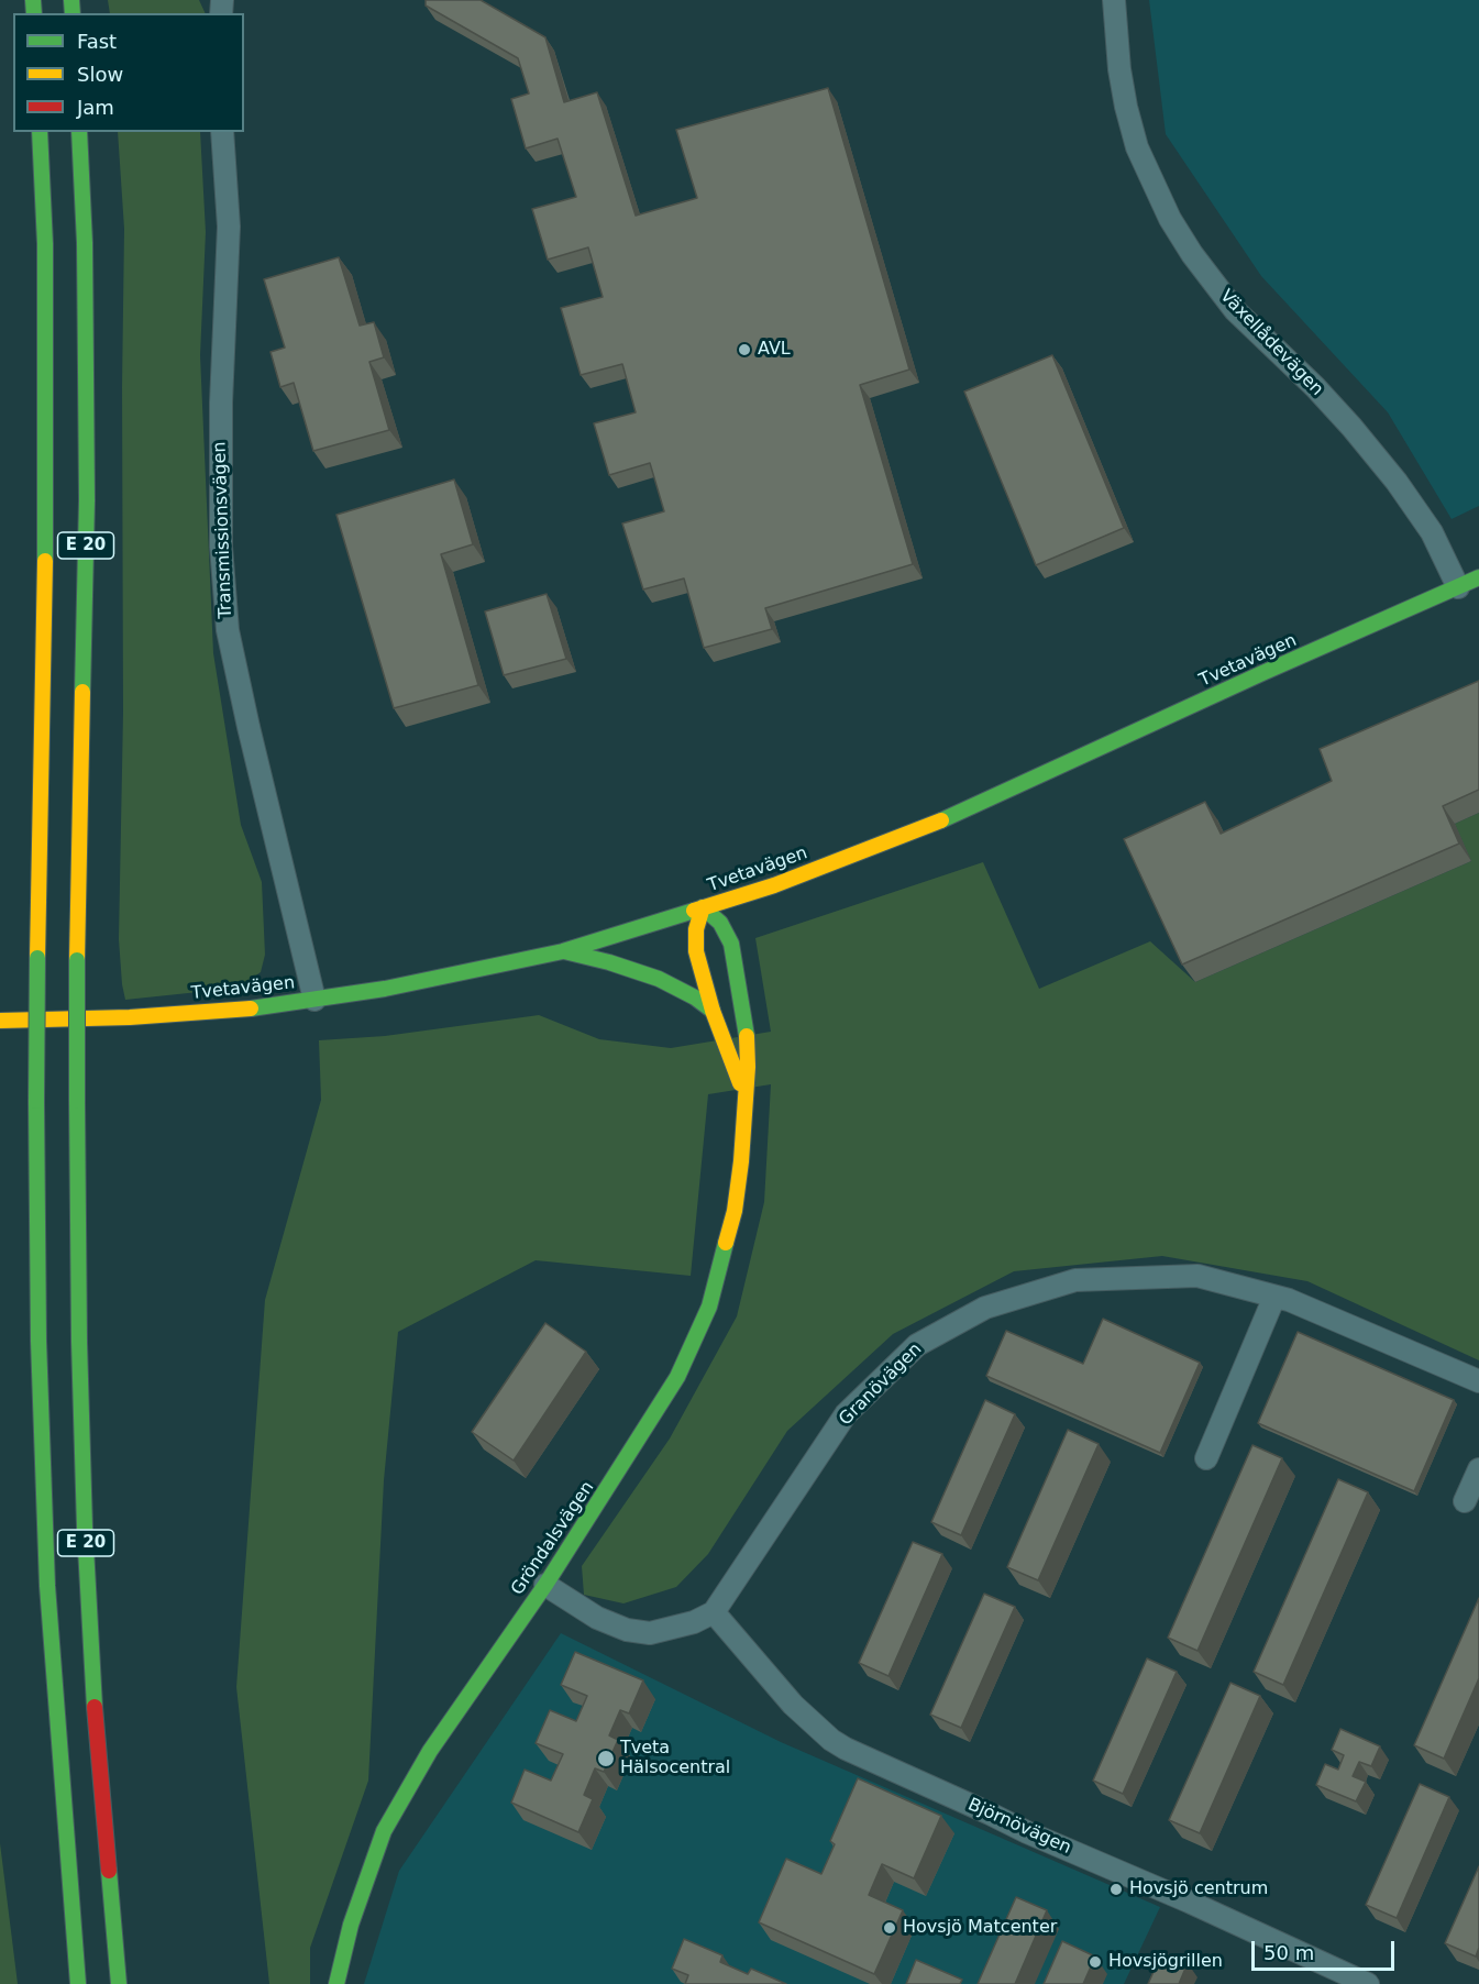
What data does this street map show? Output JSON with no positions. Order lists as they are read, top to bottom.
{
  "streets": {
    "main road": ["E 20", "Tvetavägen", "Gröndalsvägen"],
    "street": [
      "Växellådevägen",
      "Transmissionsvägen",
      "Granövägen",
      "Björnövägen"
    ]
  },
  "crossings": [
    ["Växellådevägen", "Tvetavägen"],
    ["Transmissionsvägen", "Tvetavägen"],
    ["Tvetavägen", "Gröndalsvägen"],
    ["Granövägen", "Björnövägen"]
  ],
  "places": [
    "AVL",
    "Tveta Hälsocentral",
    "Hovsjö centrum",
    "Hovsjö Matcenter",
    "Hovsjögrillen"
  ],
  "legend": ["Fast", "Slow", "Jam"],
  "scale_bar": "50 m"
}
